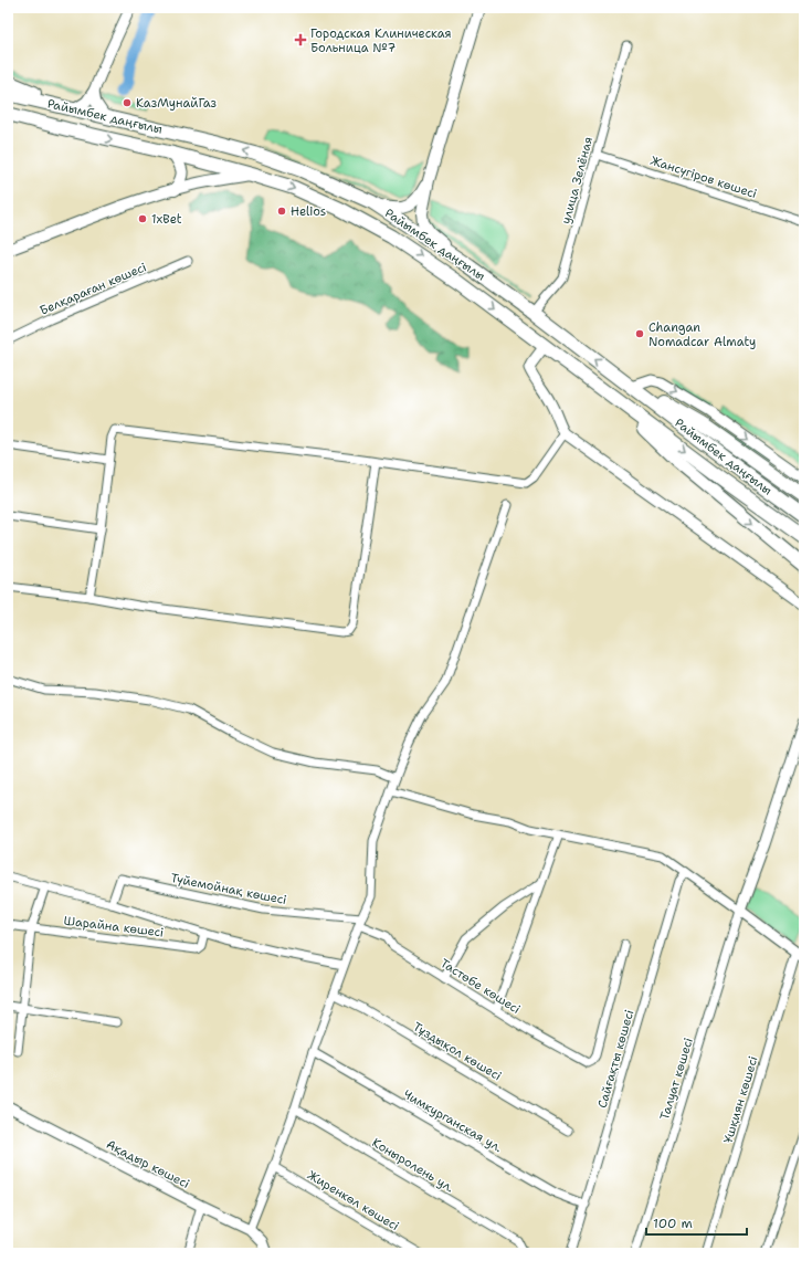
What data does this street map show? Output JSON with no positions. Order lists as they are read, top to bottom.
{
  "streets": {
    "highway": ["Райымбек даңғылы"],
    "street": [
      "Жансүгіров көшесі",
      "улица Зелёная",
      "Белқараған көшесі",
      "Түйемойнақ көшесі",
      "Шарайна көшесі",
      "Тастөбе көшесі",
      "Тұздықол көшесі",
      "Сайғақты көшесі",
      "Талуат көшесі",
      "Ұшқиян көшесі",
      "Чимкурганская ул.",
      "Ақадыр көшесі",
      "Коныролень ул.",
      "Жиренкөл көшесі"
    ]
  },
  "crossings": [
    ["Райымбек даңғылы", "улица Зелёная"],
    ["Жансүгіров көшесі", "улица Зелёная"],
    ["Түйемойнақ көшесі", "Тастөбе көшесі"],
    ["Сайғақты көшесі", "Чимкурганская ул."]
  ],
  "places": {
    "health": ["Городская Клиническая Больница №7"],
    "other": [
      "КазМунайГаз",
      "Helios",
      "1xBet",
      "Changan Nomadcar Almaty"
    ]
  },
  "scale_bar": "100 m"
}
